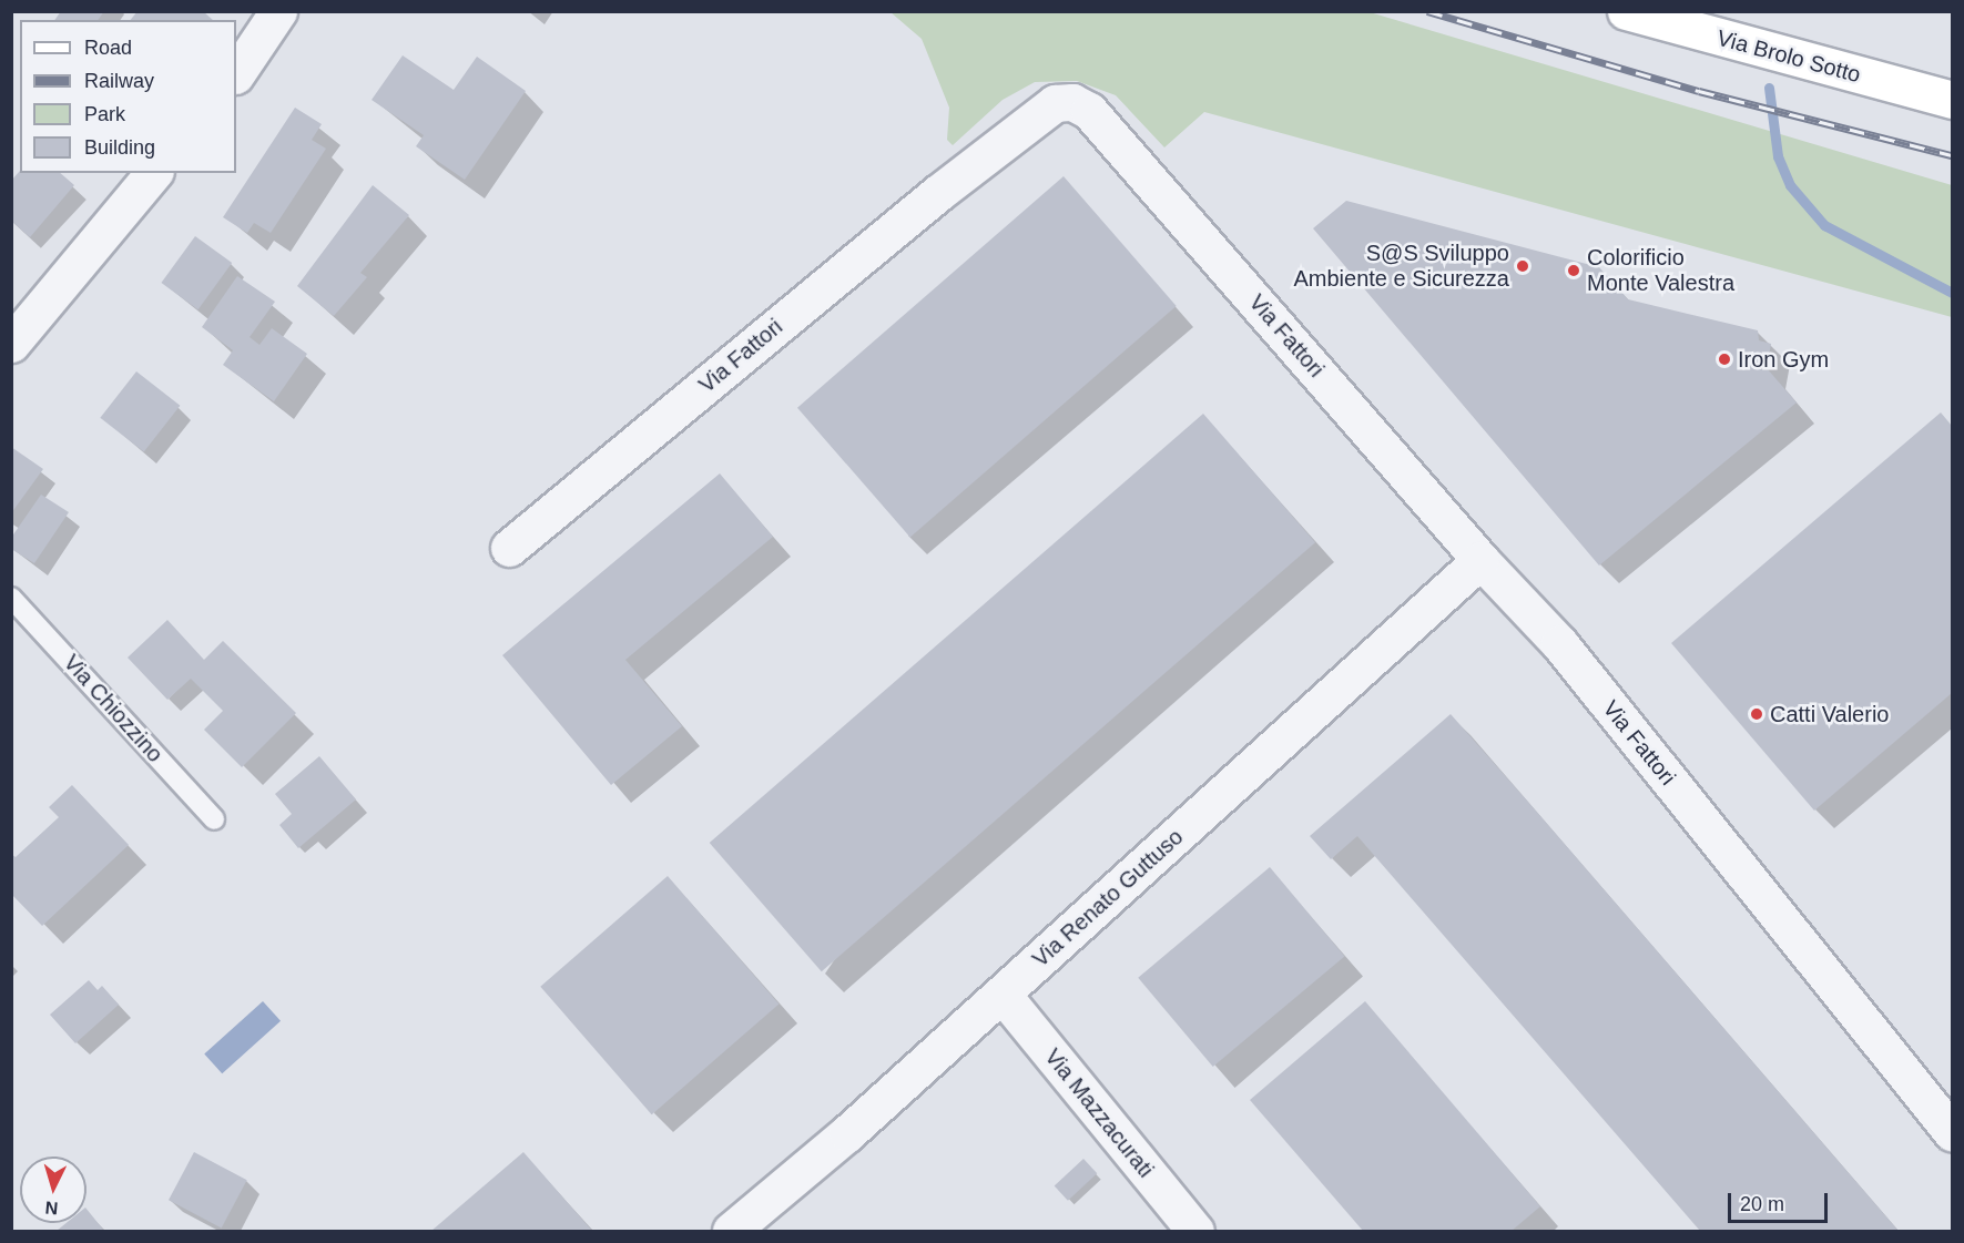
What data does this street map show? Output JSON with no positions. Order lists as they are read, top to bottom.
{
  "streets": {
    "main road": ["Via Brolo Sotto"],
    "street": ["Via Fattori", "Via Renato Guttuso", "Via Mazzacurati"],
    "lane": ["Via Chiozzino"]
  },
  "crossings": [
    ["Via Fattori", "Via Renato Guttuso"],
    ["Via Renato Guttuso", "Via Mazzacurati"]
  ],
  "places": [
    "S@S Sviluppo Ambiente e Sicurezza",
    "Colorificio Monte Valestra",
    "Iron Gym",
    "Catti Valerio"
  ],
  "legend": [
    "Road",
    "Railway",
    "Park",
    "Building"
  ],
  "scale_bar": "20 m",
  "north": "bottom"
}
